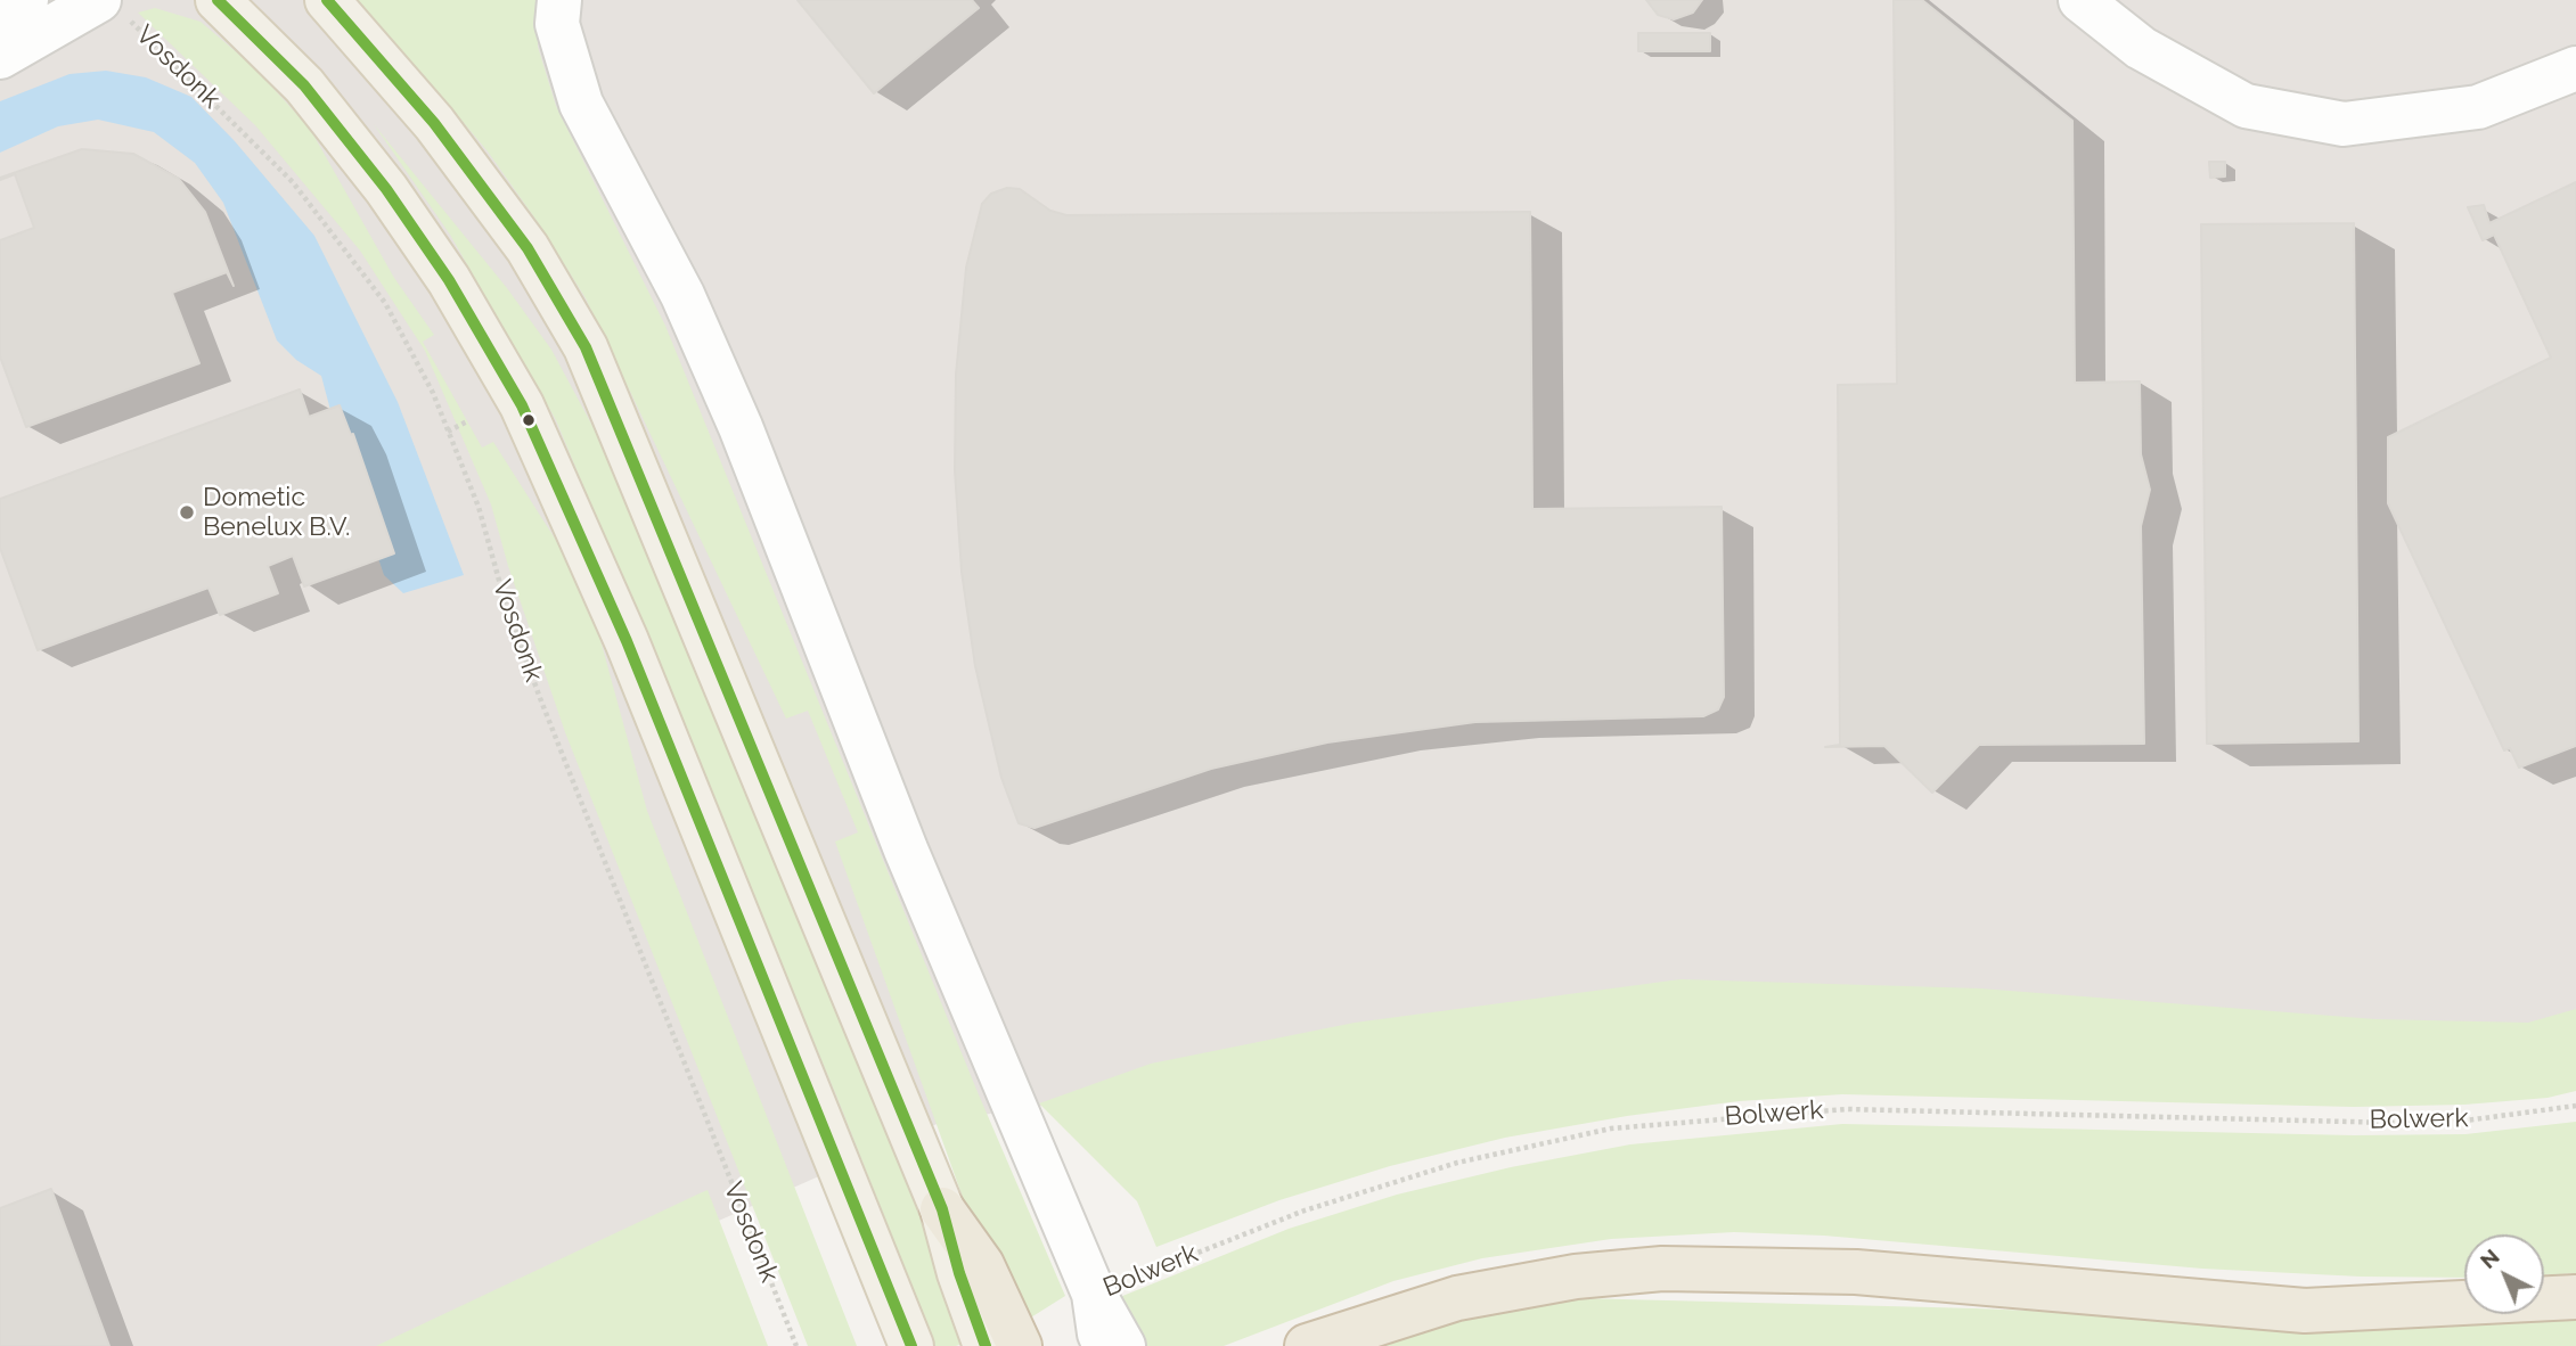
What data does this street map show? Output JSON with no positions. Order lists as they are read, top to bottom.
{
  "streets": {
    "path": ["Vosdonk", "Bolwerk"]
  },
  "places": ["Dometic Benelux B.V."],
  "north": "top left"
}
